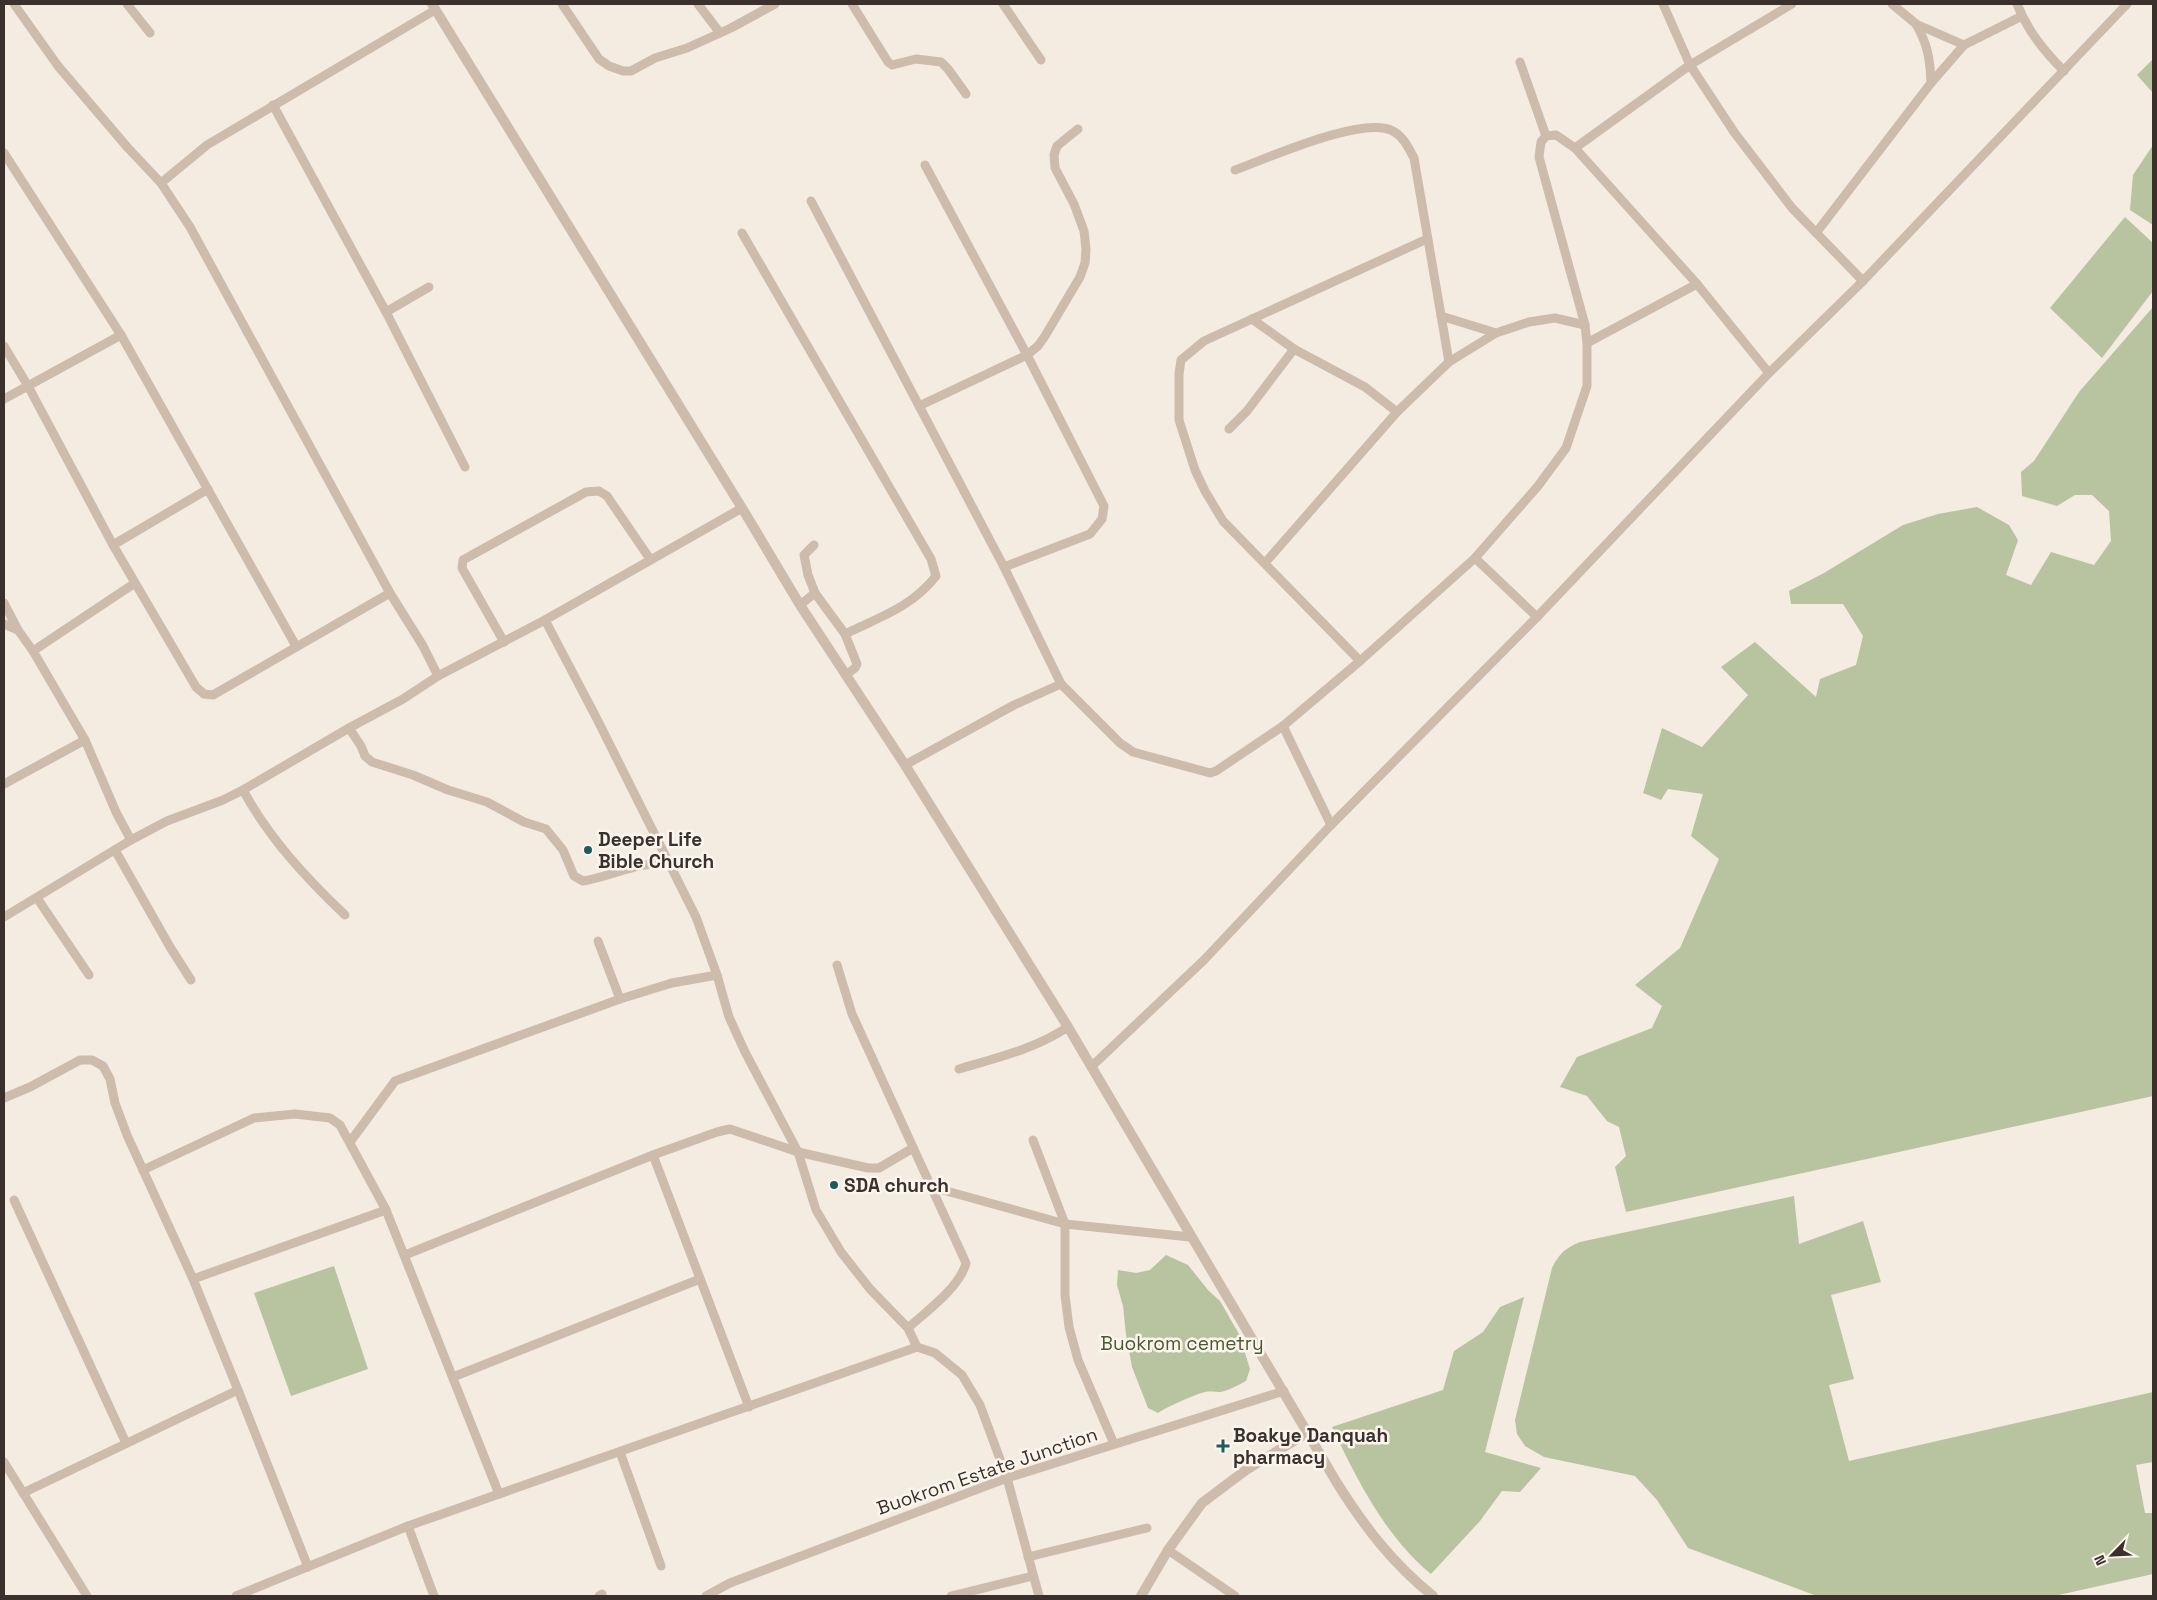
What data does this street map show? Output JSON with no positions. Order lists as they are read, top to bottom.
{
  "streets": {
    "street": ["Buokrom Estate Junction"]
  },
  "parks": ["Buokrom cemetry"],
  "places": {
    "other": ["Deeper Life Bible Church", "SDA church"],
    "health": ["Boakye Danquah pharmacy"]
  },
  "north": "bottom left"
}
